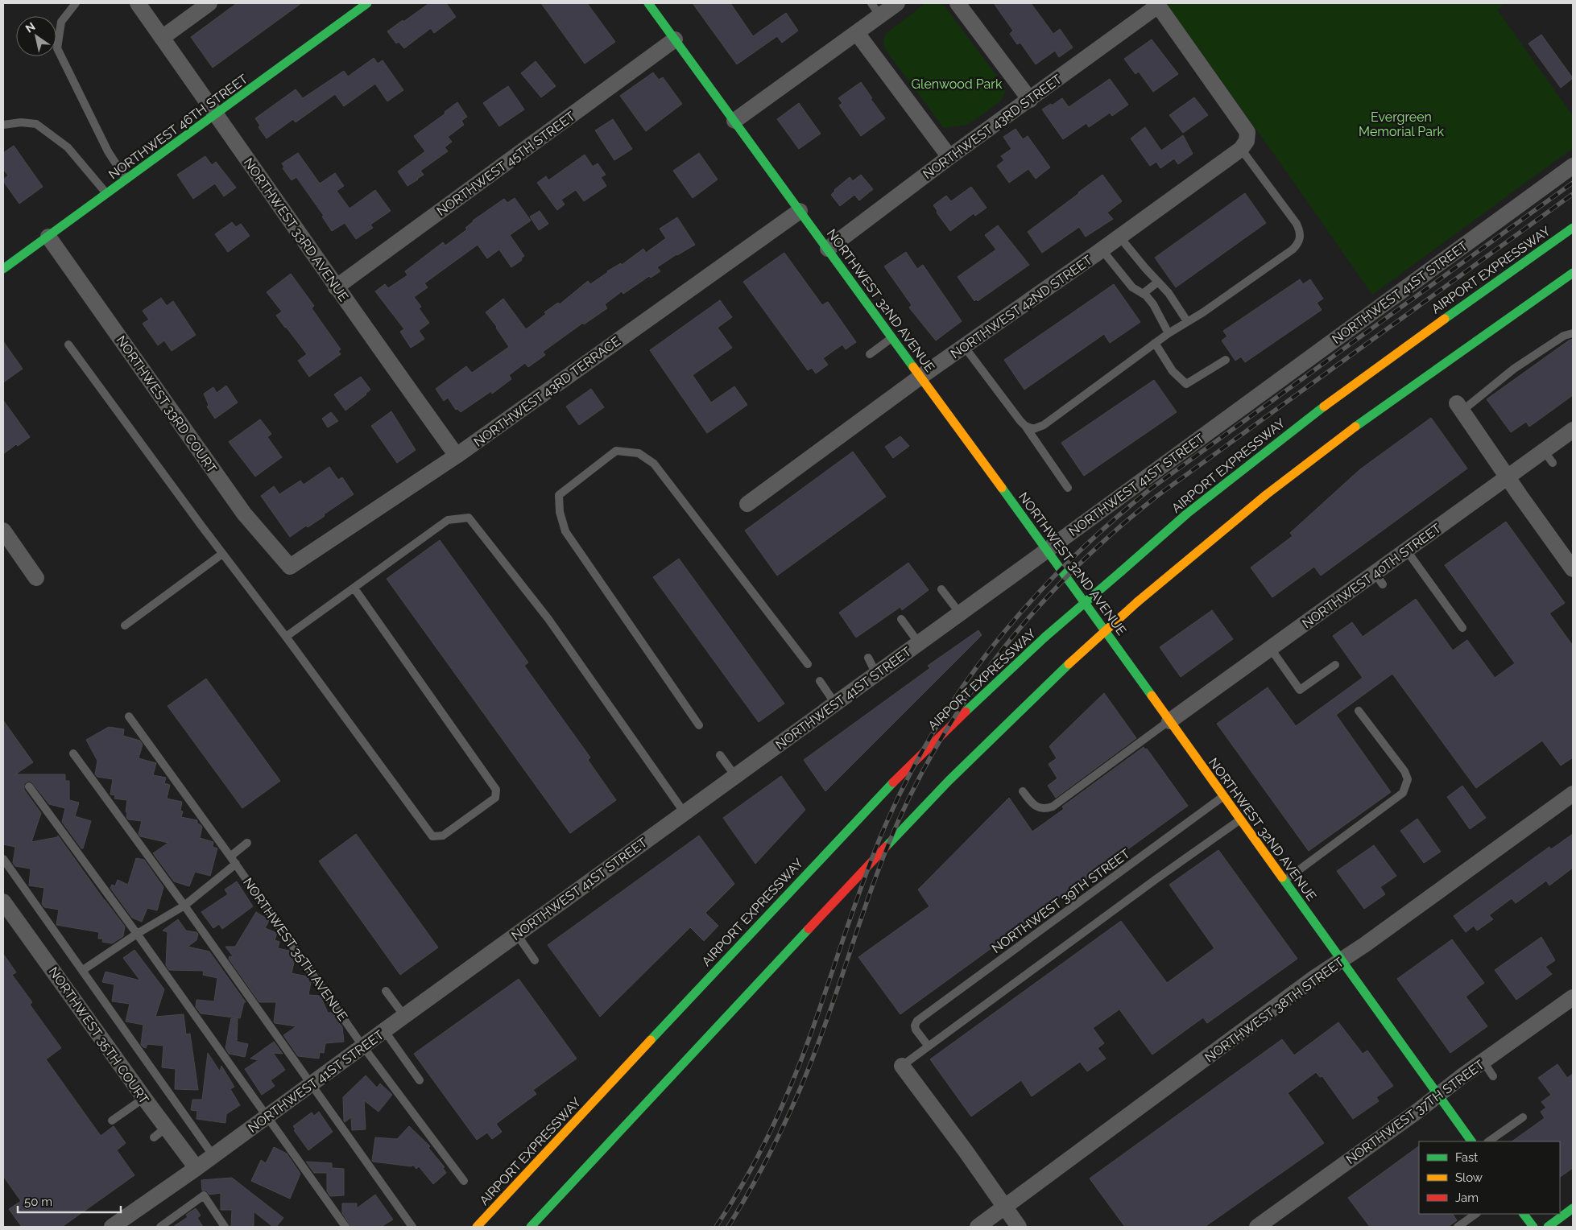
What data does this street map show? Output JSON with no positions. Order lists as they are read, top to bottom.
{
  "streets": {
    "main road": ["NORTHWEST 46TH STREET", "AIRPORT EXPRESSWAY", "NORTHWEST 32ND AVENUE"],
    "street": [
      "NORTHWEST 43RD STREET",
      "NORTHWEST 45TH STREET",
      "NORTHWEST 33RD AVENUE",
      "NORTHWEST 41ST STREET",
      "NORTHWEST 42ND STREET",
      "NORTHWEST 43RD TERRACE",
      "NORTHWEST 33RD COURT",
      "NORTHWEST 40TH STREET",
      "NORTHWEST 38TH STREET",
      "NORTHWEST 35TH COURT",
      "NORTHWEST 37TH STREET"
    ],
    "lane": ["NORTHWEST 39TH STREET", "NORTHWEST 35TH AVENUE"]
  },
  "crossings": [
    ["NORTHWEST 46TH STREET", "NORTHWEST 33RD AVENUE"],
    ["NORTHWEST 46TH STREET", "NORTHWEST 33RD COURT"],
    ["NORTHWEST 43RD STREET", "NORTHWEST 32ND AVENUE"],
    ["NORTHWEST 45TH STREET", "NORTHWEST 33RD AVENUE"],
    ["NORTHWEST 45TH STREET", "NORTHWEST 32ND AVENUE"],
    ["NORTHWEST 33RD AVENUE", "NORTHWEST 43RD TERRACE"],
    ["NORTHWEST 41ST STREET", "NORTHWEST 32ND AVENUE"],
    ["NORTHWEST 41ST STREET", "NORTHWEST 35TH AVENUE"],
    ["NORTHWEST 41ST STREET", "NORTHWEST 35TH COURT"],
    ["NORTHWEST 32ND AVENUE", "NORTHWEST 42ND STREET"],
    ["NORTHWEST 32ND AVENUE", "NORTHWEST 43RD TERRACE"],
    ["NORTHWEST 32ND AVENUE", "NORTHWEST 40TH STREET"],
    ["NORTHWEST 32ND AVENUE", "NORTHWEST 39TH STREET"],
    ["NORTHWEST 32ND AVENUE", "NORTHWEST 38TH STREET"],
    ["NORTHWEST 32ND AVENUE", "NORTHWEST 37TH STREET"],
    ["NORTHWEST 43RD TERRACE", "NORTHWEST 33RD COURT"]
  ],
  "parks": ["Glenwood Park", "Evergreen Memorial Park"],
  "legend": ["Fast", "Slow", "Jam"],
  "scale_bar": "50 m",
  "north": "top left"
}
